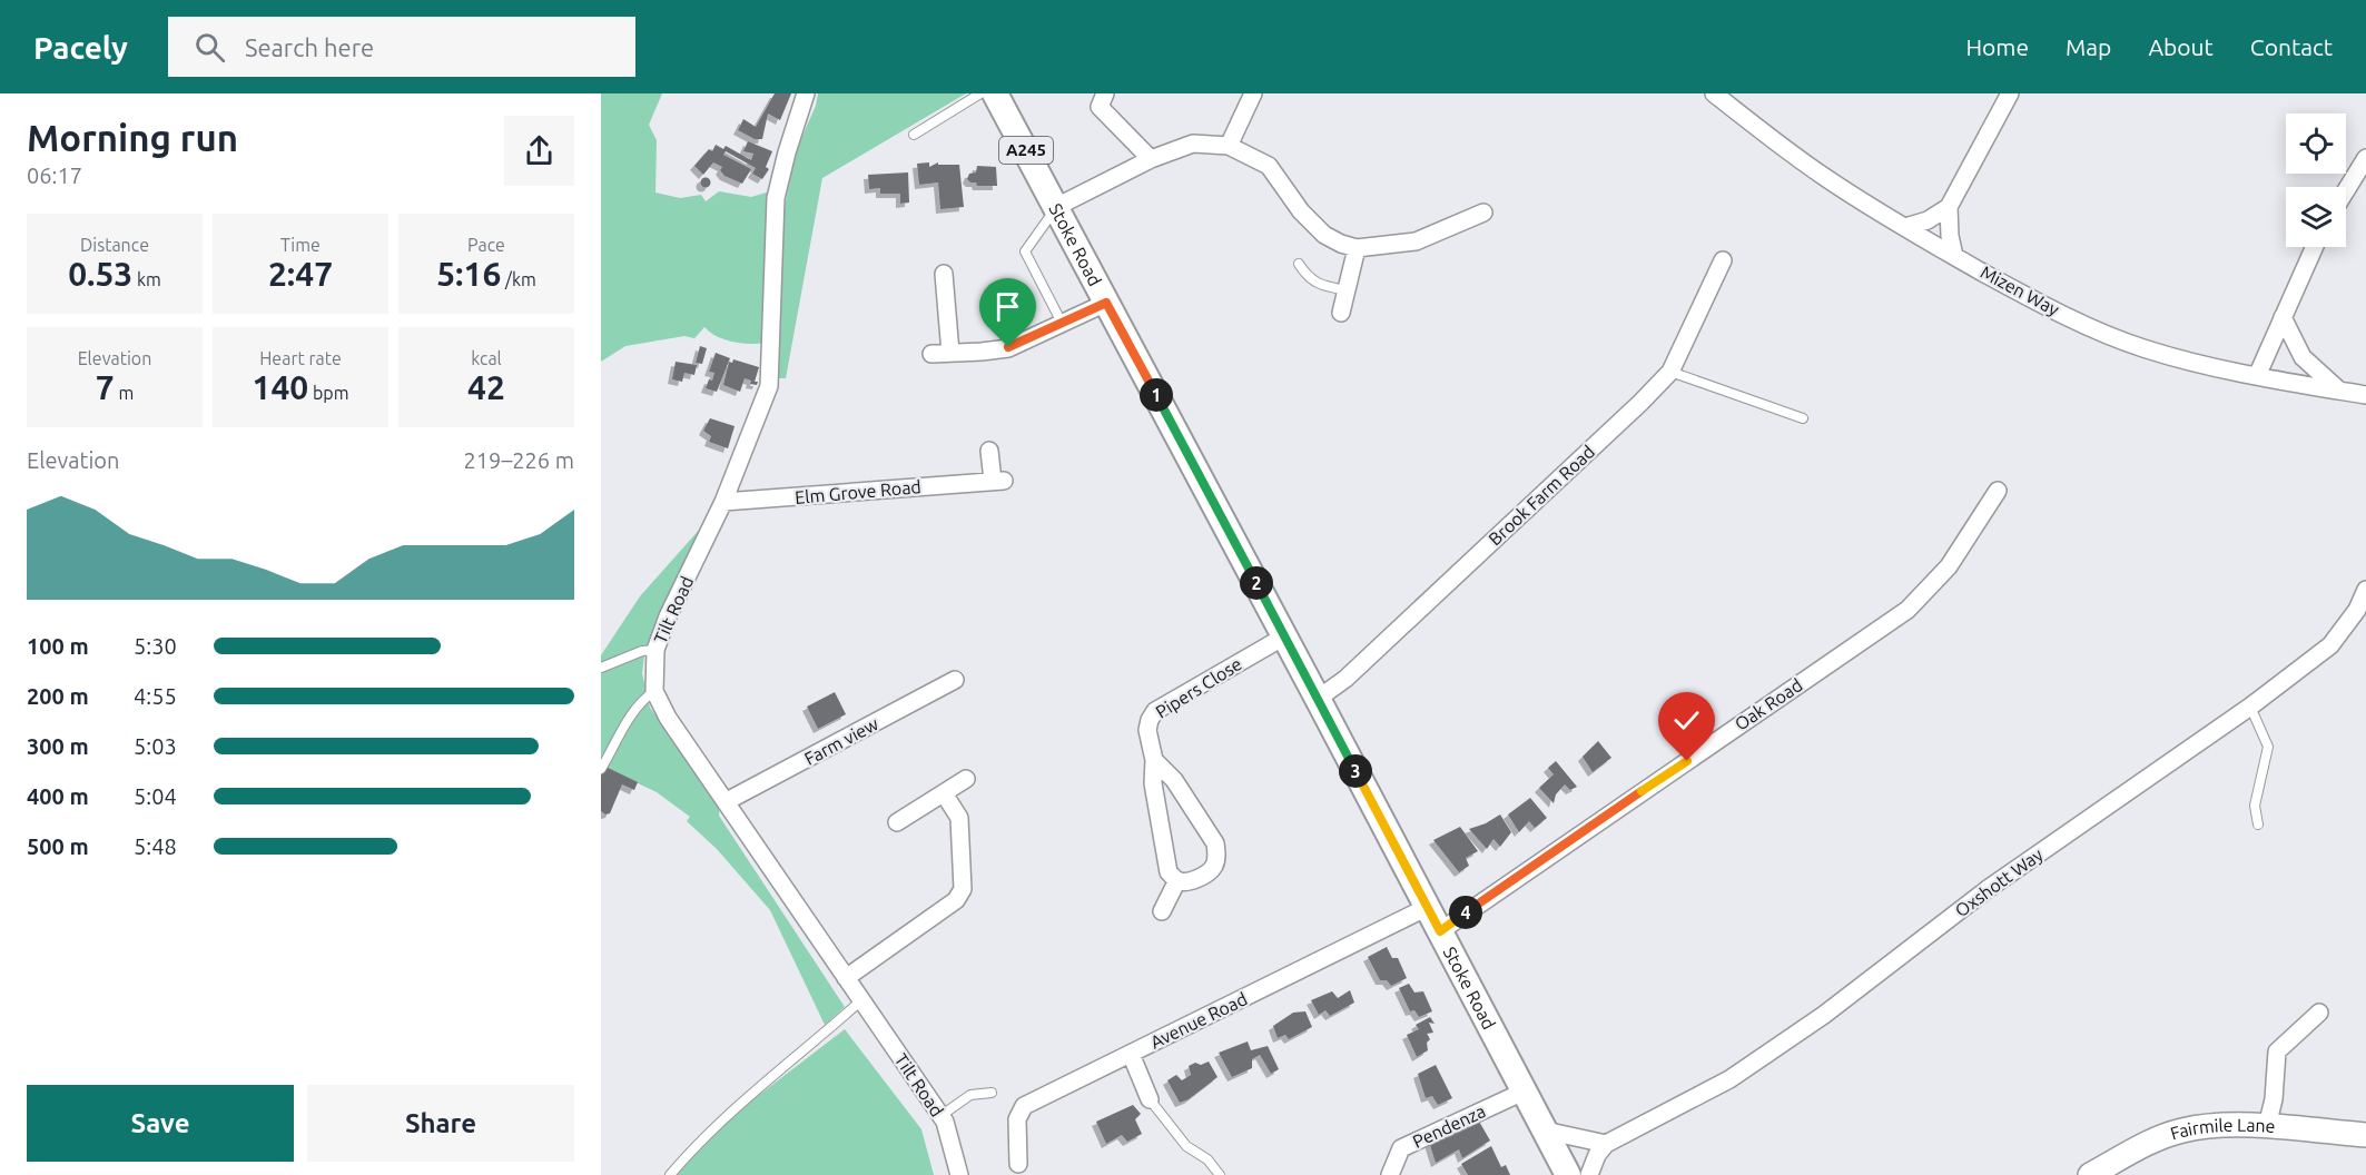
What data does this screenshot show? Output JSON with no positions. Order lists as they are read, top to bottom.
{
  "streets": {
    "main road": ["A245", "Stoke Road"],
    "street": [
      "Mizen Way",
      "Elm Grove Road",
      "Brook Farm Road",
      "Tilt Road",
      "Pipers Close",
      "Oak Road",
      "Farm view",
      "Oxshott Way",
      "Avenue Road",
      "Pendenza",
      "Fairmile Lane"
    ]
  },
  "crossings": [
    ["Stoke Road", "Brook Farm Road"],
    ["Stoke Road", "Pipers Close"],
    ["Stoke Road", "Oak Road"],
    ["Stoke Road", "Avenue Road"],
    ["Stoke Road", "Pendenza"],
    ["Elm Grove Road", "Tilt Road"],
    ["Tilt Road", "Farm view"]
  ],
  "page": {
    "header": "Pacely",
    "search": "Search here",
    "nav": [
      "Home",
      "Map",
      "About",
      "Contact"
    ],
    "heading": ["Morning run", "06:17"],
    "stats": [
      ["Distance", "0.53 km"],
      ["Time", "2:47"],
      ["Pace", "5:16 /km"],
      ["Elevation", "7 m"],
      ["Heart rate", "140 bpm"],
      ["kcal", "42"]
    ],
    "pins": [
      "1",
      "2",
      "3",
      "4"
    ],
    "chart": ["Elevation", "219–226 m"],
    "list": [
      {
        "name": "100 m",
        "note": "5:30"
      },
      {
        "name": "200 m",
        "note": "4:55"
      },
      {
        "name": "300 m",
        "note": "5:03"
      },
      {
        "name": "400 m",
        "note": "5:04"
      },
      {
        "name": "500 m",
        "note": "5:48"
      }
    ],
    "buttons": ["Save", "Share"]
  }
}
